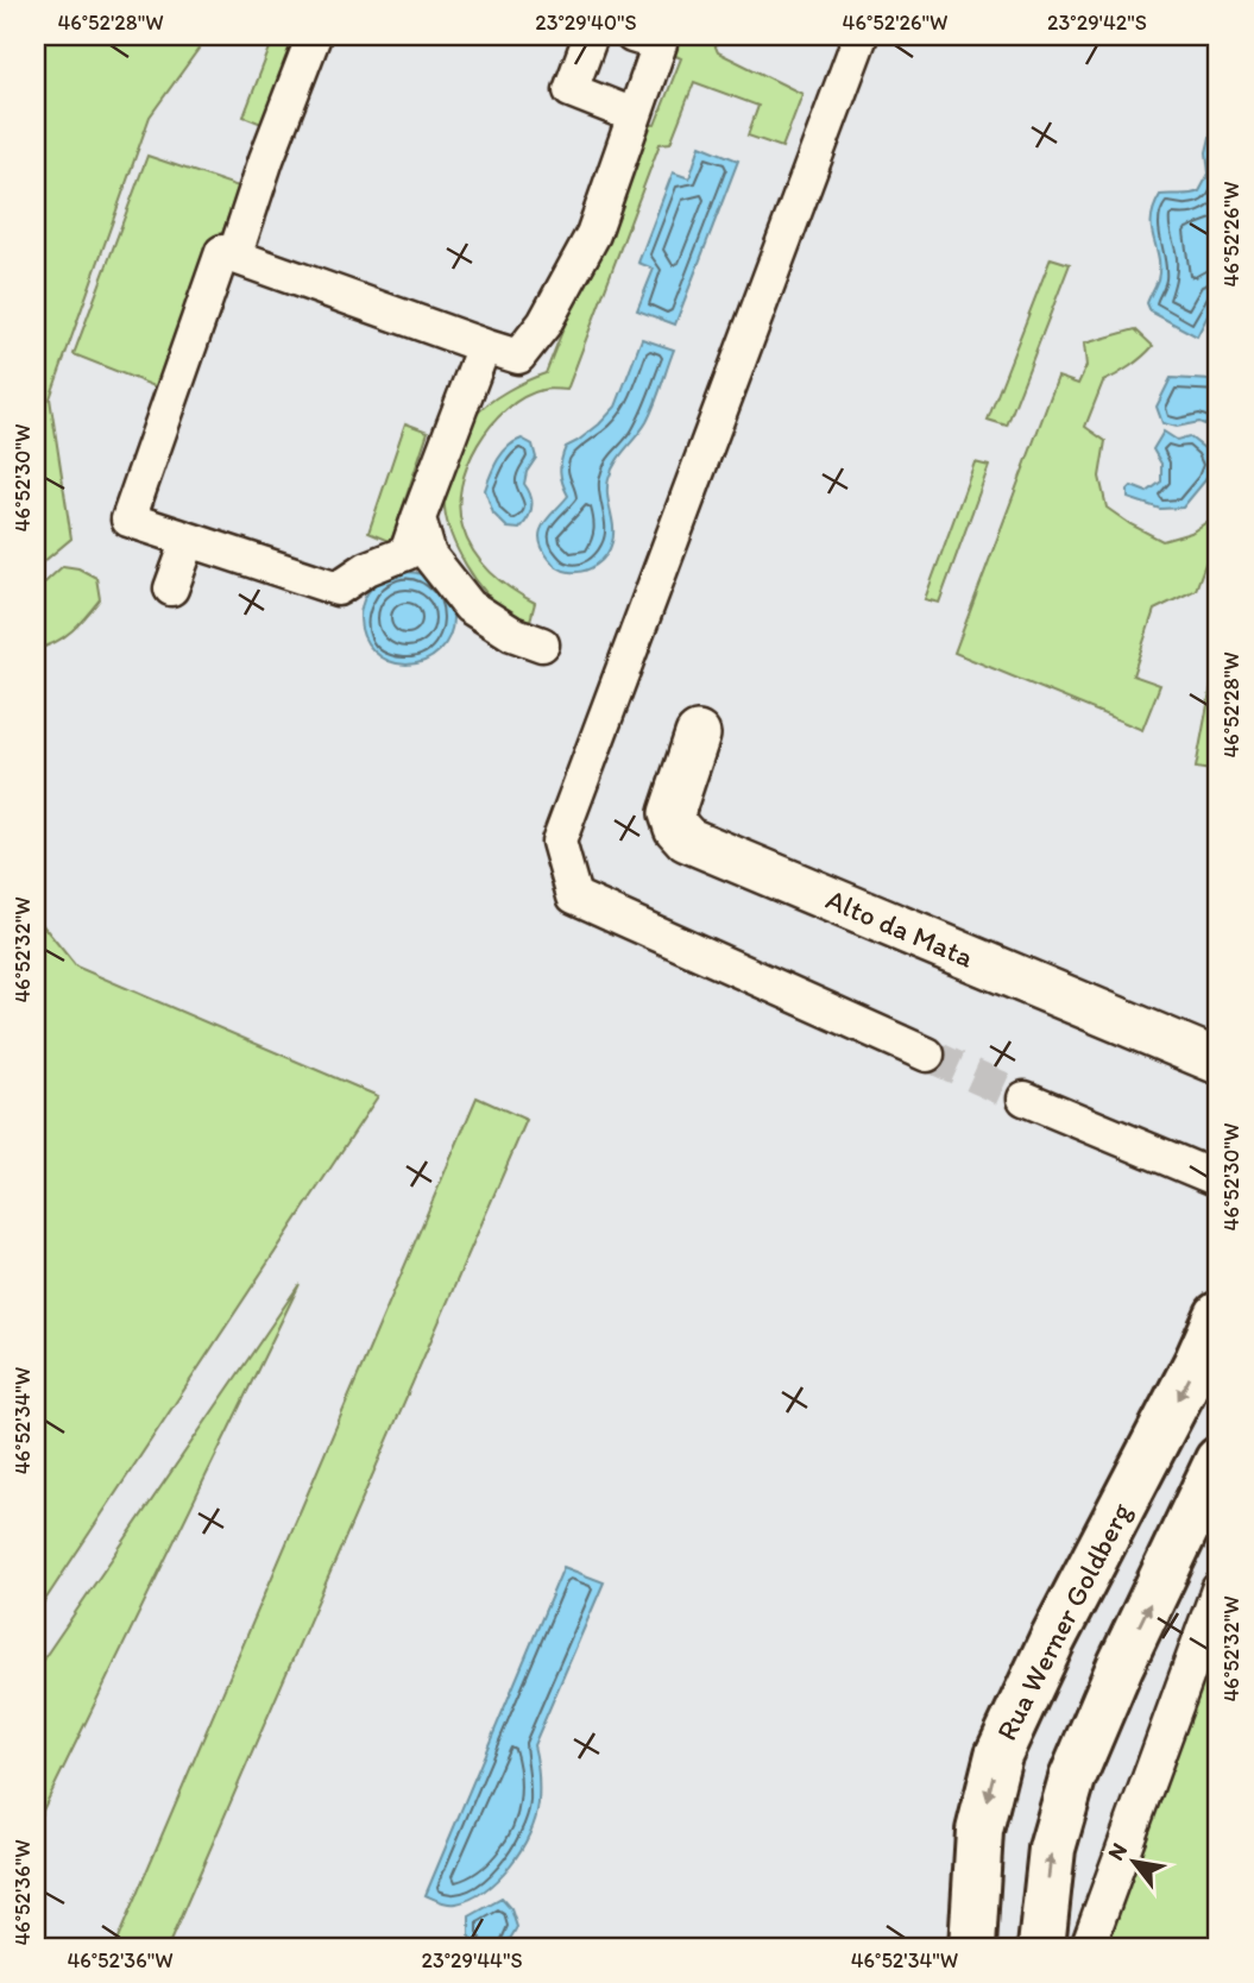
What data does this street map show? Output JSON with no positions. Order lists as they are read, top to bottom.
{
  "streets": {
    "main road": ["Rua Werner Goldberg"],
    "street": ["Alto da Mata"]
  },
  "north": "top left",
  "coordinates": [
    "46°52'28\"W",
    "23°29'40\"S",
    "46°52'26\"W",
    "23°29'42\"S",
    "46°52'30\"W",
    "46°52'32\"W",
    "46°52'34\"W",
    "46°52'36\"W",
    "23°29'44\"S"
  ]
}
